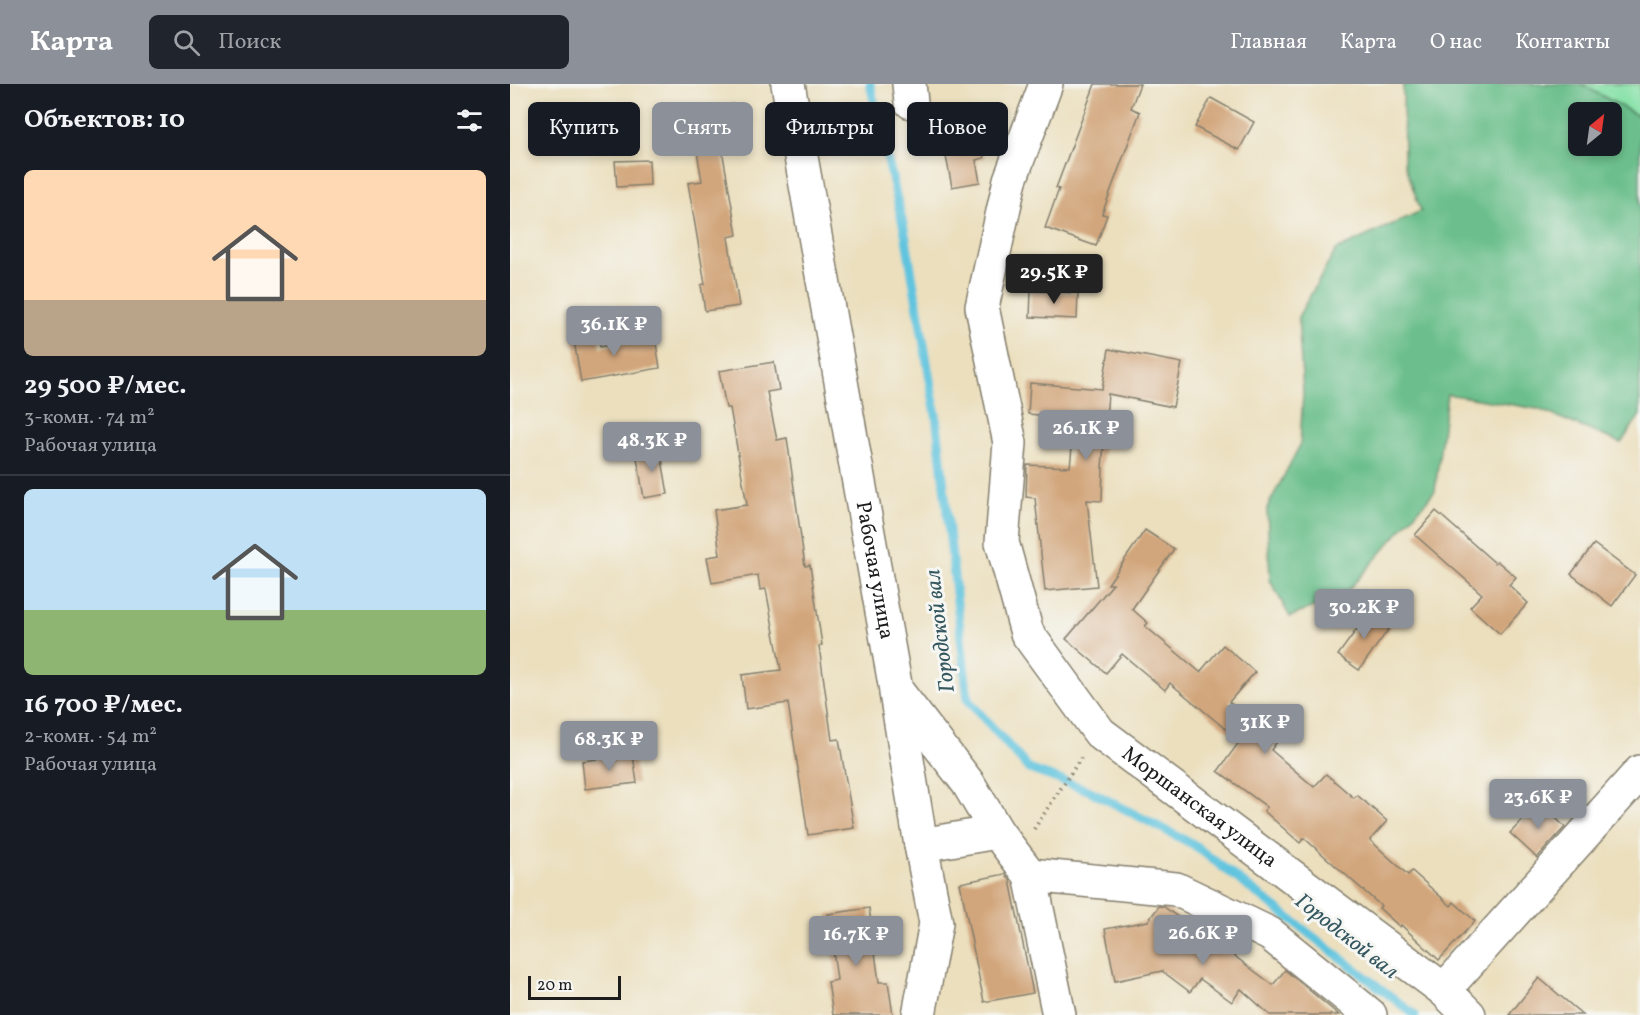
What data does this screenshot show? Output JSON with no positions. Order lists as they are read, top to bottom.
{
  "streets": {
    "street": ["Рабочая улица", "Моршанская улица"]
  },
  "water": ["Городской вал"],
  "scale_bar": "20 m",
  "north": "top right",
  "page": {
    "header": "Карта",
    "search": "Поиск",
    "nav": [
      "Главная",
      "Карта",
      "О нас",
      "Контакты"
    ],
    "heading": "Объектов: 10",
    "chip": [
      "Купить",
      "Снять",
      "Фильтры",
      "Новое"
    ],
    "list": [
      {
        "name": "29 500 ₽/мес.",
        "note": "3-комн. · 74 m² · Рабочая улица"
      },
      {
        "name": "16 700 ₽/мес.",
        "note": "2-комн. · 54 m² · Рабочая улица"
      }
    ],
    "price": [
      "29.5K ₽",
      "36.1K ₽",
      "26.1K ₽",
      "48.3K ₽",
      "30.2K ₽",
      "31K ₽",
      "68.3K ₽",
      "23.6K ₽",
      "26.6K ₽",
      "16.7K ₽"
    ],
    "scale": "20 m"
  }
}
